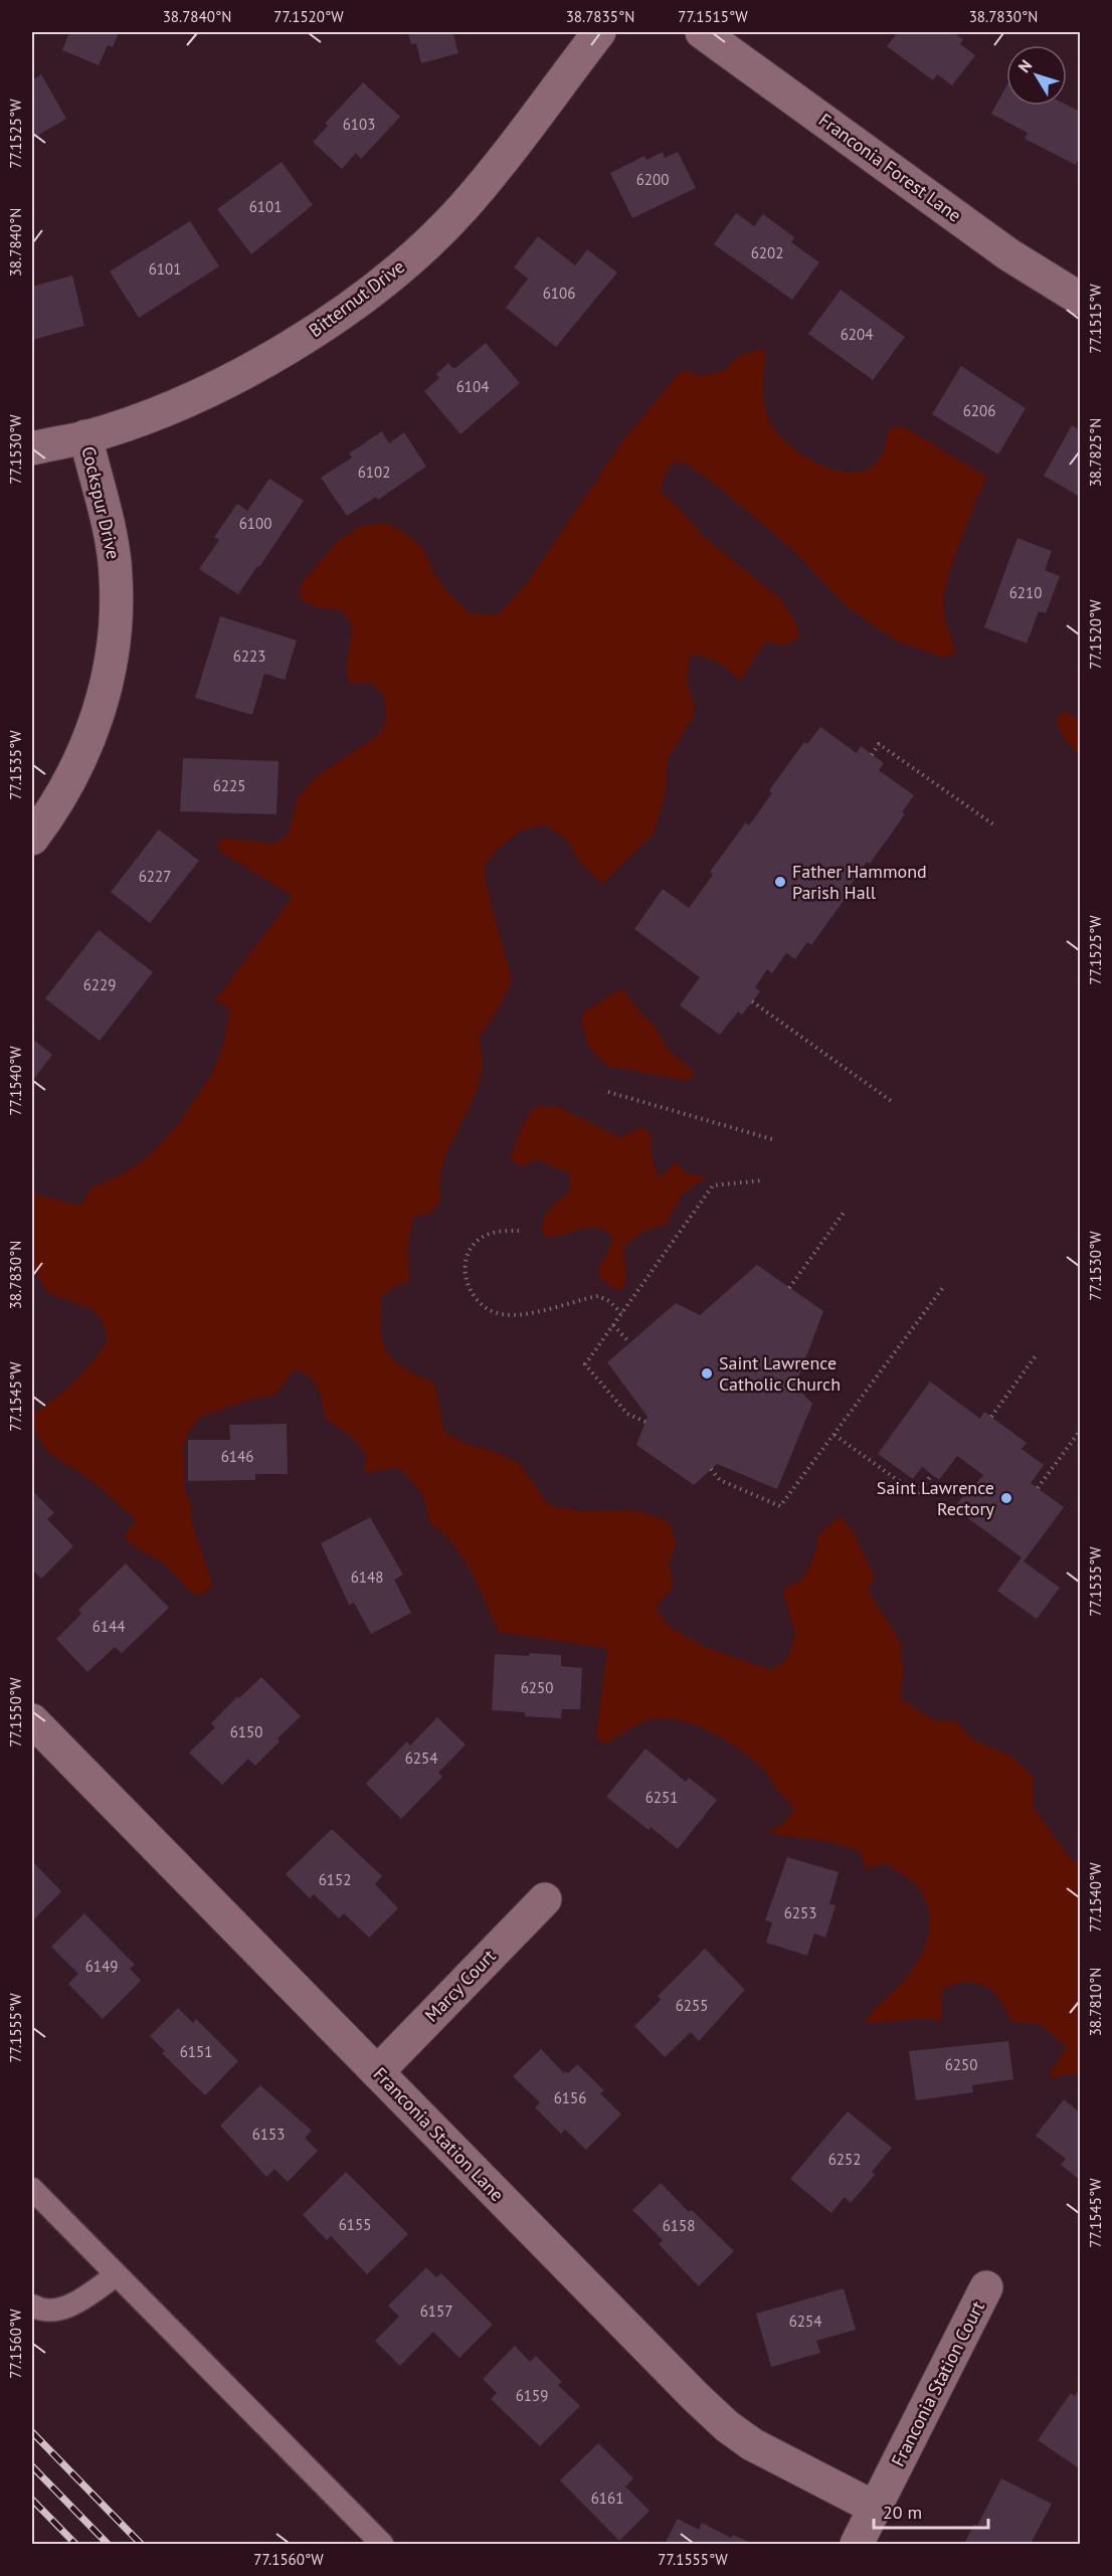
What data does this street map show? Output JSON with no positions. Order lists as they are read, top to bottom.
{
  "streets": {
    "street": [
      "Franconia Forest Lane",
      "Bitternut Drive",
      "Cockspur Drive",
      "Marcy Court",
      "Franconia Station Lane",
      "Franconia Station Court"
    ]
  },
  "crossings": [
    ["Bitternut Drive", "Cockspur Drive"],
    ["Marcy Court", "Franconia Station Lane"],
    ["Franconia Station Lane", "Franconia Station Court"]
  ],
  "places": ["Father Hammond Parish Hall", "Saint Lawrence Catholic Church", "Saint Lawrence Rectory"],
  "house_numbers": [
    "6103",
    "6200",
    "6101",
    "6202",
    "6101",
    "6106",
    "6204",
    "6104",
    "6206",
    "6102",
    "6100",
    "6210",
    "6223",
    "6225",
    "6227",
    "6229",
    "6146",
    "6148",
    "6144",
    "6250",
    "6150",
    "6254",
    "6251",
    "6152",
    "6253",
    "6149",
    "6255",
    "6151",
    "6250",
    "6156",
    "6153",
    "6252",
    "6155",
    "6158",
    "6157",
    "6254",
    "6159",
    "6161"
  ],
  "scale_bar": "20 m",
  "north": "top left",
  "coordinates": [
    "38.7840°N",
    "77.1520°W",
    "38.7835°N",
    "77.1515°W",
    "38.7830°N",
    "77.1525°W",
    "77.1530°W",
    "38.7825°N",
    "77.1535°W",
    "77.1540°W",
    "77.1545°W",
    "77.1550°W",
    "38.7810°N",
    "77.1555°W",
    "77.1560°W"
  ]
}
